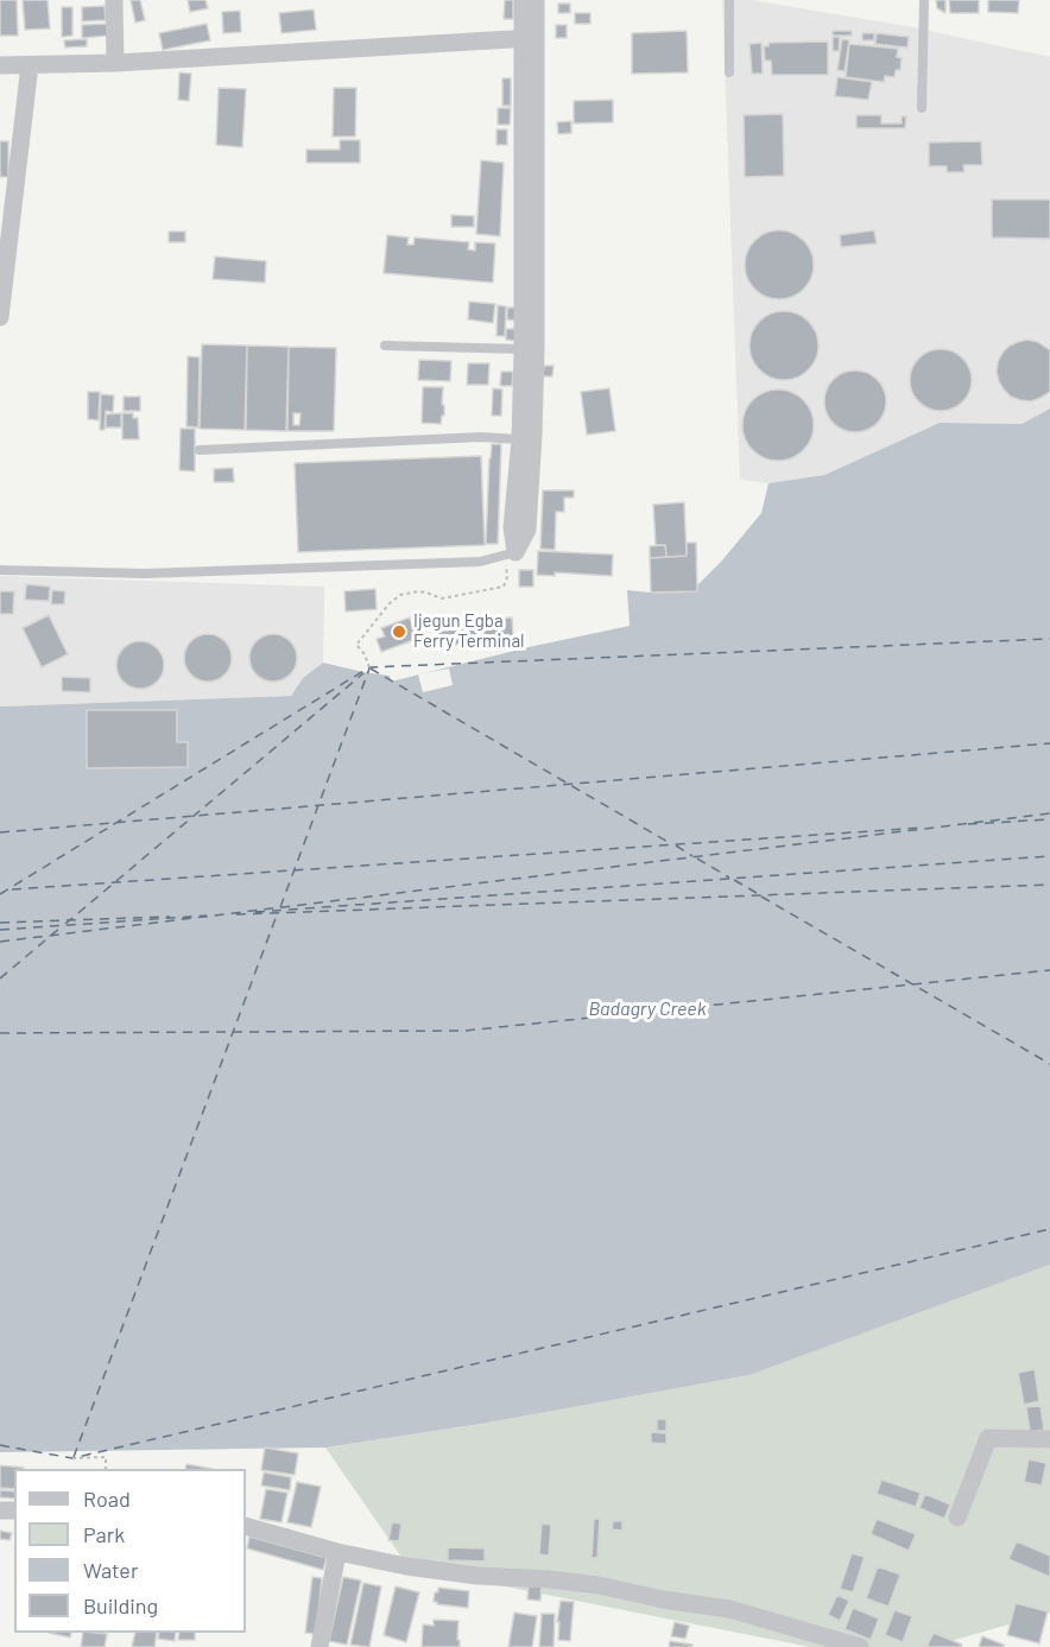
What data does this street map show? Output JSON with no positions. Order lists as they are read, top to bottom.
{
  "water": ["Badagry Creek"],
  "places": ["Ijegun Egba Ferry Terminal"],
  "legend": [
    "Road",
    "Park",
    "Water",
    "Building"
  ]
}
